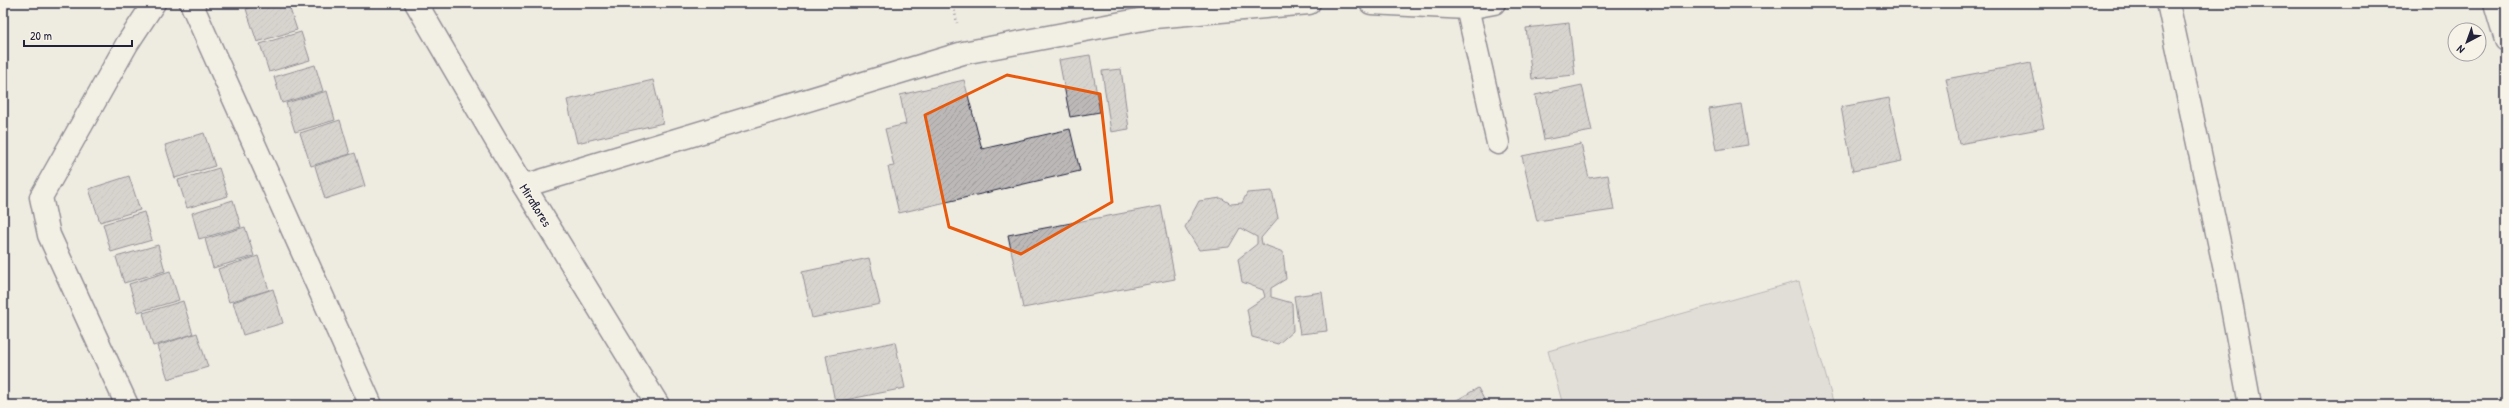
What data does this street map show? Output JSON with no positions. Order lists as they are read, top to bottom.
{
  "streets": {
    "street": ["Miraflores"]
  },
  "scale_bar": "20 m",
  "north": "bottom left"
}
